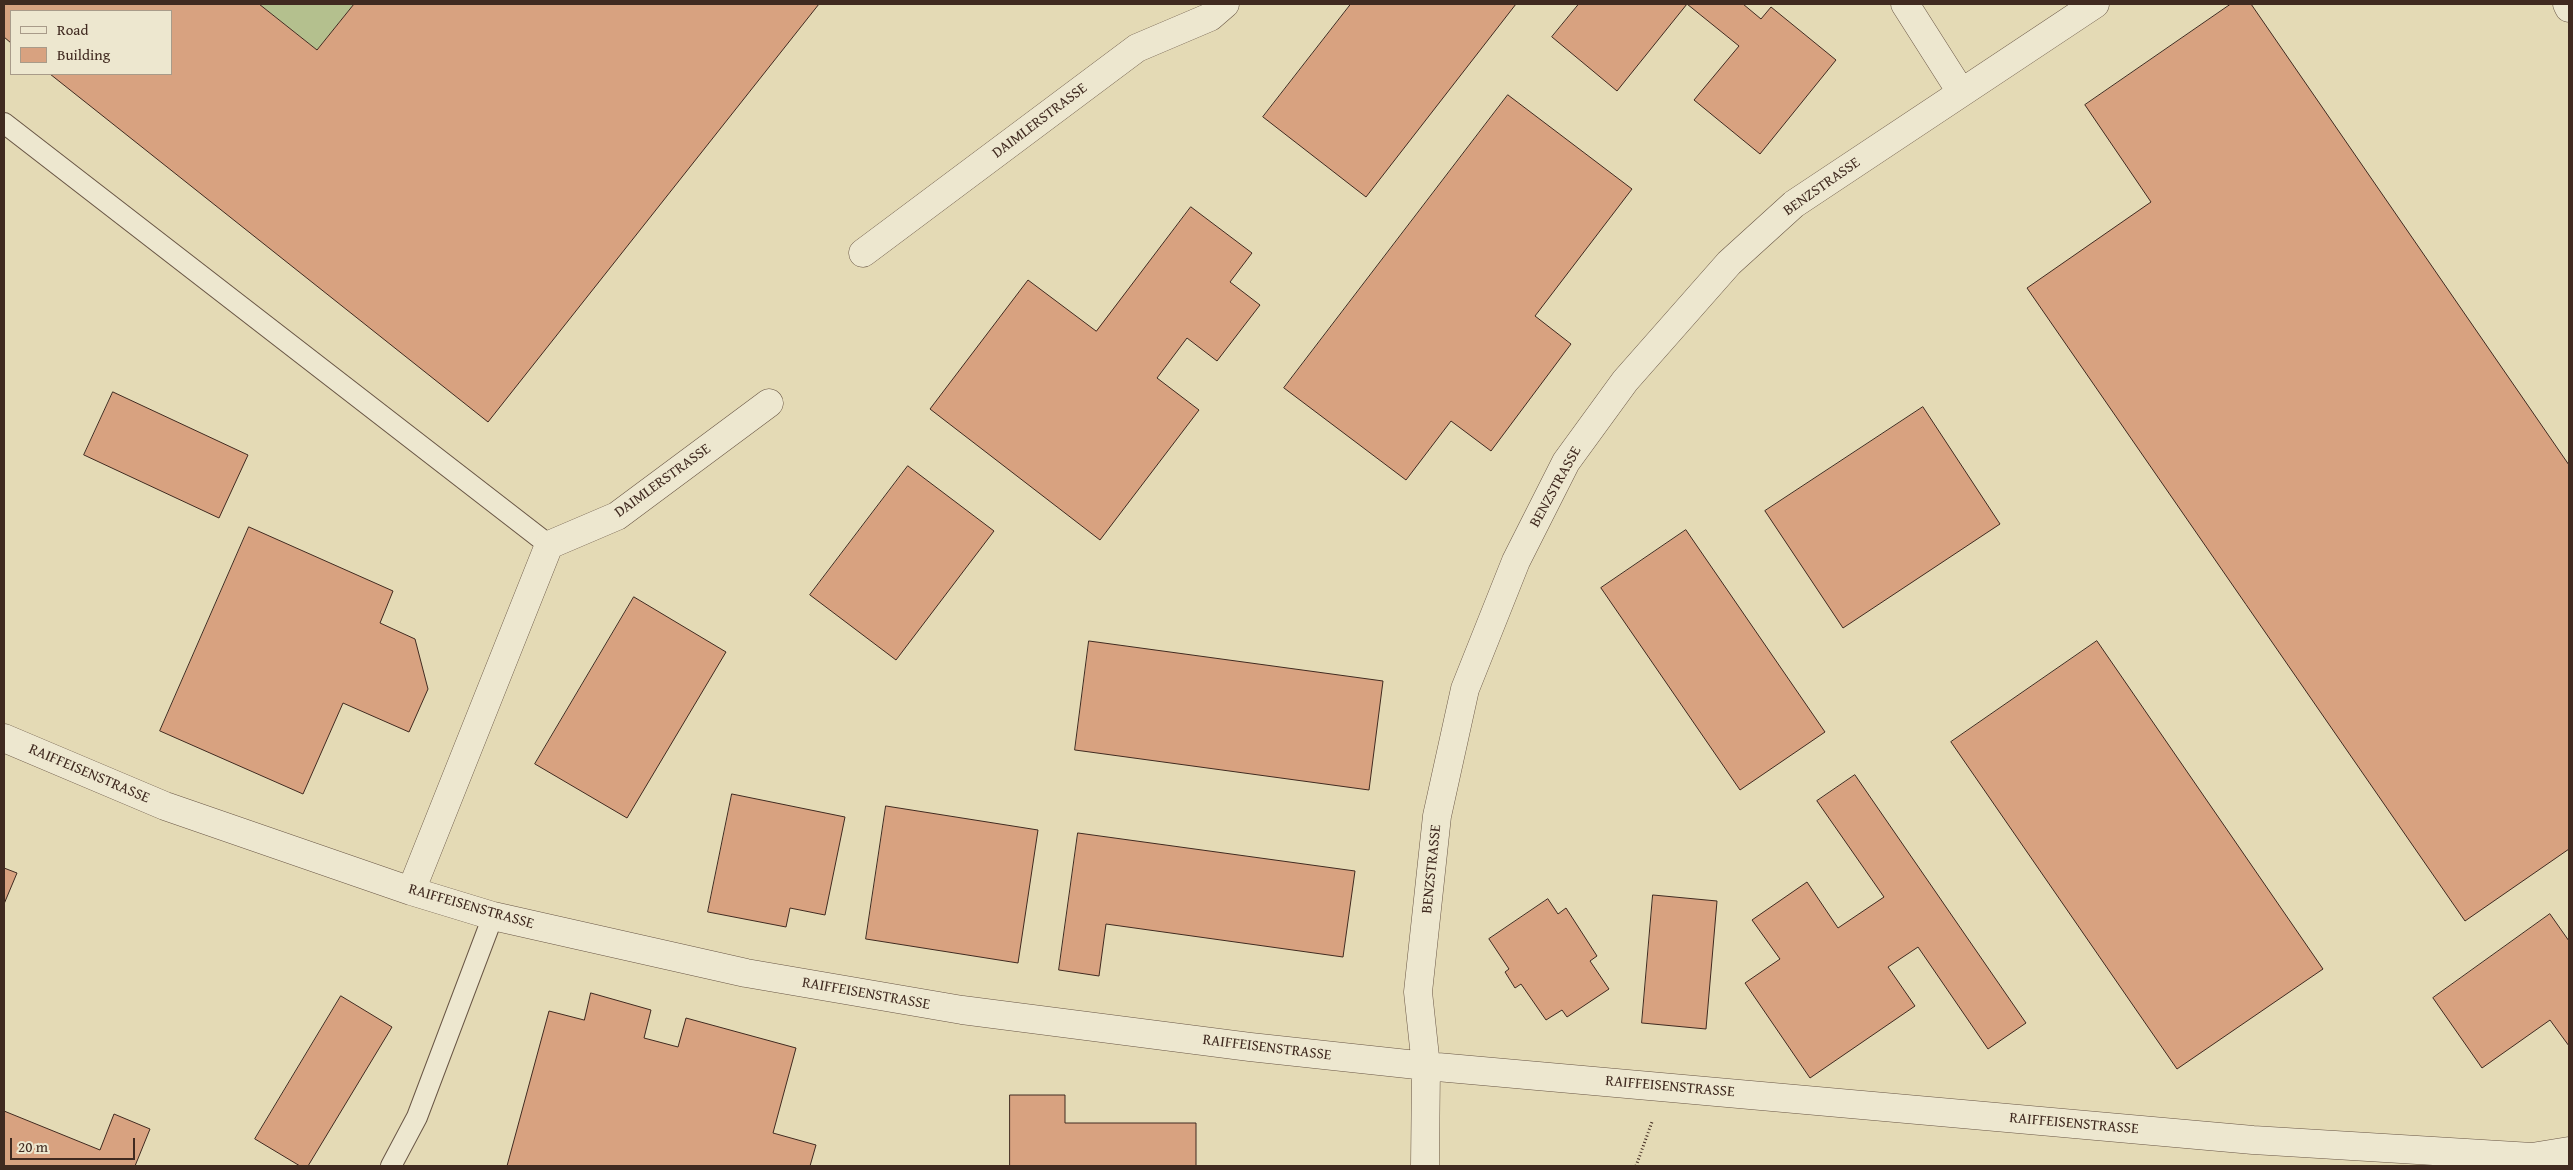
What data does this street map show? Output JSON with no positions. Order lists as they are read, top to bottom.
{
  "streets": {
    "street": ["DAIMLERSTRASSE", "BENZSTRASSE", "RAIFFEISENSTRASSE"]
  },
  "crossings": [
    ["BENZSTRASSE", "RAIFFEISENSTRASSE"]
  ],
  "legend": ["Road", "Building"],
  "scale_bar": "20 m"
}
